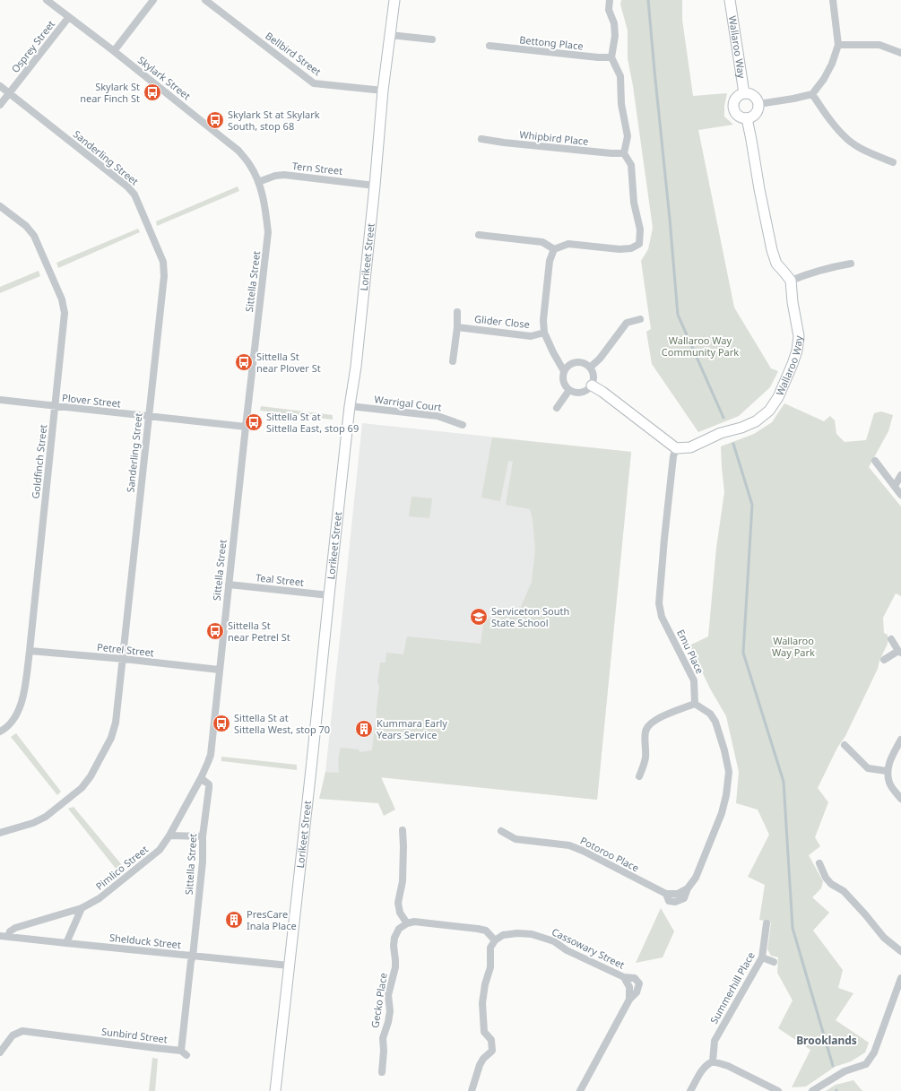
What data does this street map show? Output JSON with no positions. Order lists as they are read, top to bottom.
{
  "streets": {
    "street": [
      "Bettong Place",
      "Osprey Street",
      "Wallaroo Way",
      "Bellbird Street",
      "Skylark Street",
      "Whipbird Place",
      "Sanderling Street",
      "Tern Street",
      "Lorikeet Street",
      "Sittella Street",
      "Glider Close",
      "Plover Street",
      "Warrigal Court",
      "Goldfinch Street",
      "Teal Street",
      "Petrel Street",
      "Emu Place",
      "Potoroo Place",
      "Pimlico Street",
      "Shelduck Street",
      "Cassowary Street",
      "Summerhill Place",
      "Gecko Place",
      "Sunbird Street"
    ]
  },
  "crossings": [
    ["Osprey Street", "Skylark Street"],
    ["Osprey Street", "Sanderling Street"],
    ["Wallaroo Way", "Emu Place"],
    ["Bellbird Street", "Lorikeet Street"],
    ["Skylark Street", "Tern Street"],
    ["Skylark Street", "Sittella Street"],
    ["Sanderling Street", "Plover Street"],
    ["Sanderling Street", "Petrel Street"],
    ["Tern Street", "Lorikeet Street"],
    ["Tern Street", "Sittella Street"],
    ["Lorikeet Street", "Warrigal Court"],
    ["Lorikeet Street", "Teal Street"],
    ["Lorikeet Street", "Shelduck Street"],
    ["Sittella Street", "Plover Street"],
    ["Sittella Street", "Teal Street"],
    ["Sittella Street", "Petrel Street"],
    ["Sittella Street", "Pimlico Street"],
    ["Sittella Street", "Shelduck Street"],
    ["Sittella Street", "Sunbird Street"],
    ["Plover Street", "Goldfinch Street"],
    ["Goldfinch Street", "Petrel Street"],
    ["Emu Place", "Potoroo Place"],
    ["Pimlico Street", "Shelduck Street"],
    ["Shelduck Street", "Sunbird Street"]
  ],
  "districts": ["Brooklands"],
  "parks": ["Wallaroo Way Community Park", "Wallaroo Way Park"],
  "places": {
    "bus stop": [
      "Skylark St near Finch St",
      "Skylark St at Skylark South, stop 68",
      "Sittella St near Plover St",
      "Sittella St at Sittella East, stop 69",
      "Sittella St near Petrel St",
      "Sittella St at Sittella West, stop 70"
    ],
    "school or university": ["Serviceton South State School"],
    "building": ["Kummara Early Years Service", "PresCare Inala Place"]
  }
}
